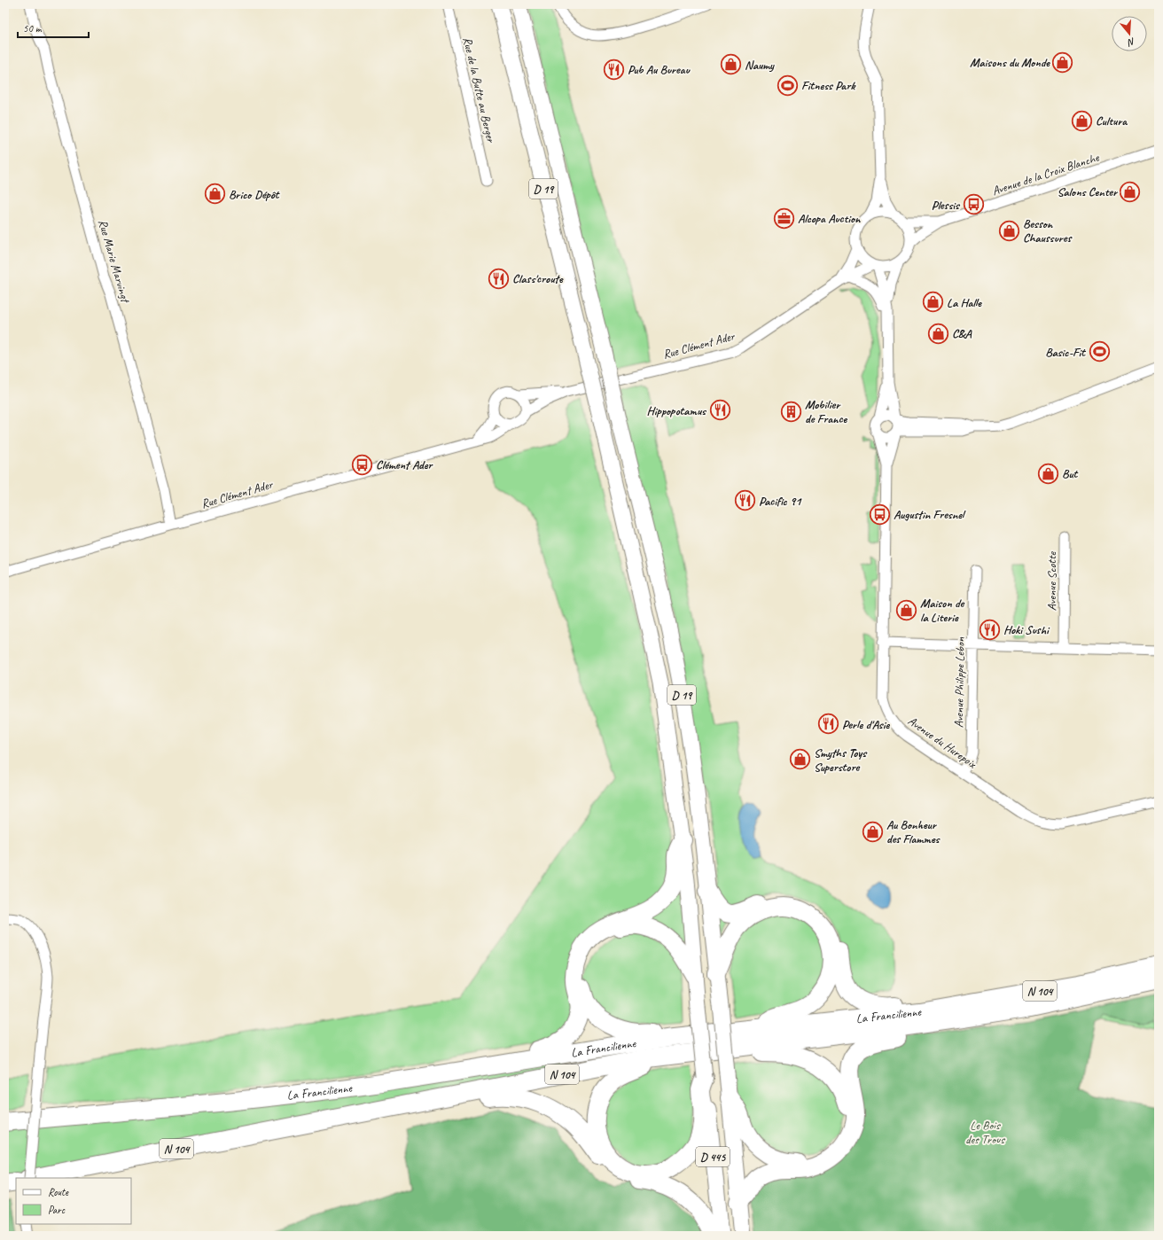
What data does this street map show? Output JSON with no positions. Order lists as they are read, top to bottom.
{
  "streets": {
    "highway": ["N 104", "La Francilienne"],
    "main road": ["D 19", "D 445"],
    "street": [
      "Rue de la Butte au Berger",
      "Avenue de la Croix Blanche",
      "Rue Marie Marvingt",
      "Rue Clément Ader",
      "Avenue Scotte",
      "Avenue Philippe Lebon",
      "Avenue du Hurepoix"
    ]
  },
  "crossings": [
    ["Avenue de la Croix Blanche", "Rue Clément Ader"],
    ["Avenue de la Croix Blanche", "Avenue du Hurepoix"],
    ["D 19", "D 445"],
    ["Rue Marie Marvingt", "Rue Clément Ader"],
    ["Rue Clément Ader", "Avenue du Hurepoix"],
    ["Avenue Philippe Lebon", "Avenue du Hurepoix"]
  ],
  "parks": ["Le Bois des Trous"],
  "places": {
    "shop": [
      "Maisons du Monde",
      "Naumy",
      "Cultura",
      "Salons Center",
      "Brico Dépôt",
      "Besson Chaussures",
      "La Halle",
      "C&A",
      "But",
      "Maison de la Literie",
      "Smyths Toys Superstore",
      "Au Bonheur des Flammes"
    ],
    "restaurant": [
      "Pub Au Bureau",
      "Class'croute",
      "Hippopotamus",
      "Pacific 91",
      "Hoki Sushi",
      "Perle d'Asie"
    ],
    "sports": ["Fitness Park", "Basic-Fit"],
    "bus stop": ["Plessis", "Clément Ader", "Augustin Fresnel"],
    "office": ["Alcopa Auction"],
    "building": ["Mobilier de France"]
  },
  "legend": ["Route", "Parc"],
  "scale_bar": "50 m",
  "north": "bottom"
}
